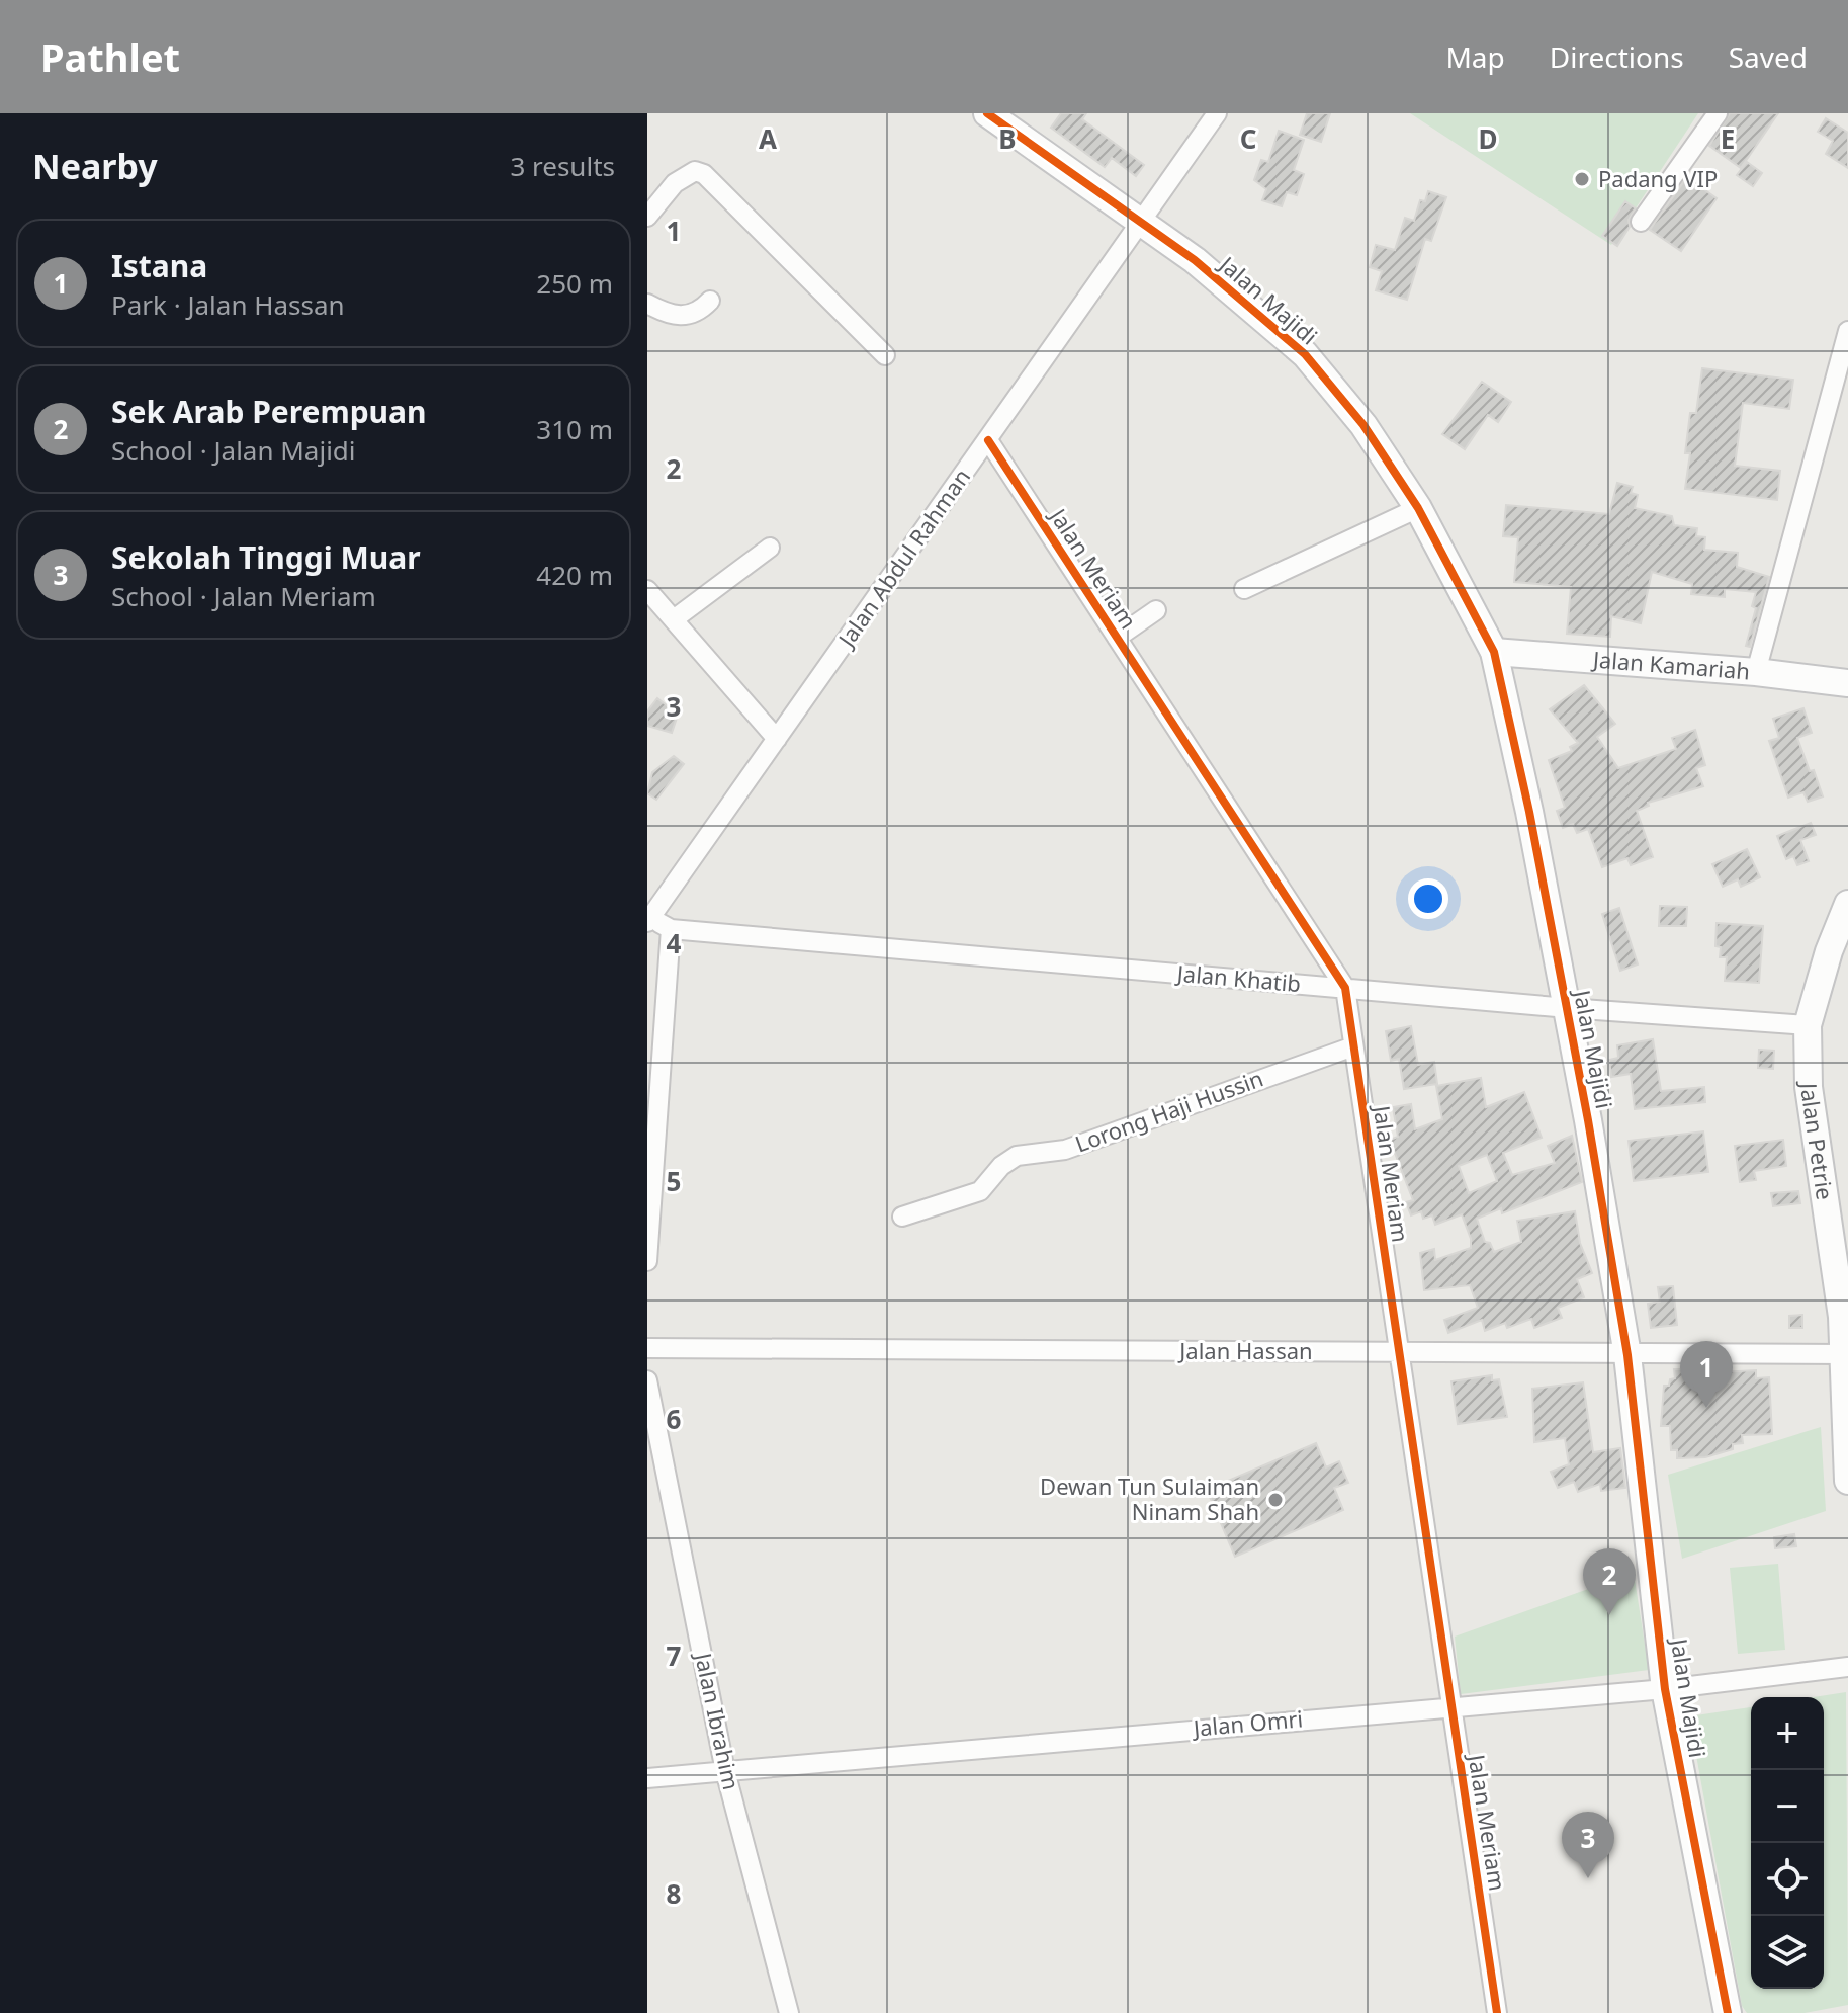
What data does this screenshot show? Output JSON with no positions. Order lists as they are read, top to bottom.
{
  "streets": {
    "street": [
      "Jalan Majidi",
      "Jalan Abdul Rahman",
      "Jalan Meriam",
      "Jalan Kamariah",
      "Jalan Khatib",
      "Lorong Haji Hussin",
      "Jalan Petrie",
      "Jalan Hassan",
      "Jalan Ibrahim",
      "Jalan Omri"
    ]
  },
  "crossings": [
    ["Jalan Majidi", "Jalan Abdul Rahman"],
    ["Jalan Majidi", "Jalan Kamariah"],
    ["Jalan Majidi", "Jalan Khatib"],
    ["Jalan Majidi", "Jalan Hassan"],
    ["Jalan Majidi", "Jalan Omri"],
    ["Jalan Abdul Rahman", "Jalan Meriam"],
    ["Jalan Meriam", "Jalan Khatib"],
    ["Jalan Meriam", "Lorong Haji Hussin"],
    ["Jalan Meriam", "Jalan Hassan"],
    ["Jalan Meriam", "Jalan Omri"],
    ["Jalan Khatib", "Jalan Petrie"],
    ["Jalan Petrie", "Jalan Hassan"],
    ["Jalan Ibrahim", "Jalan Omri"]
  ],
  "places": ["Padang VIP", "Dewan Tun Sulaiman Ninam Shah"],
  "page": {
    "header": "Pathlet",
    "nav": ["Map", "Directions", "Saved"],
    "heading": ["Nearby", "3 results"],
    "list": [
      {
        "mark": "1",
        "name": "Istana",
        "note": "Park · Jalan Hassan",
        "value": "250 m"
      },
      {
        "mark": "2",
        "name": "Sek Arab Perempuan",
        "note": "School · Jalan Majidi",
        "value": "310 m"
      },
      {
        "mark": "3",
        "name": "Sekolah Tinggi Muar",
        "note": "School · Jalan Meriam",
        "value": "420 m"
      }
    ],
    "pins": ["1", "2", "3"],
    "map_buttons": ["+", "−"]
  },
  "grid": {
    "columns": [
      "A",
      "B",
      "C",
      "D",
      "E"
    ],
    "rows": [
      "1",
      "2",
      "3",
      "4",
      "5",
      "6",
      "7",
      "8"
    ]
  }
}
